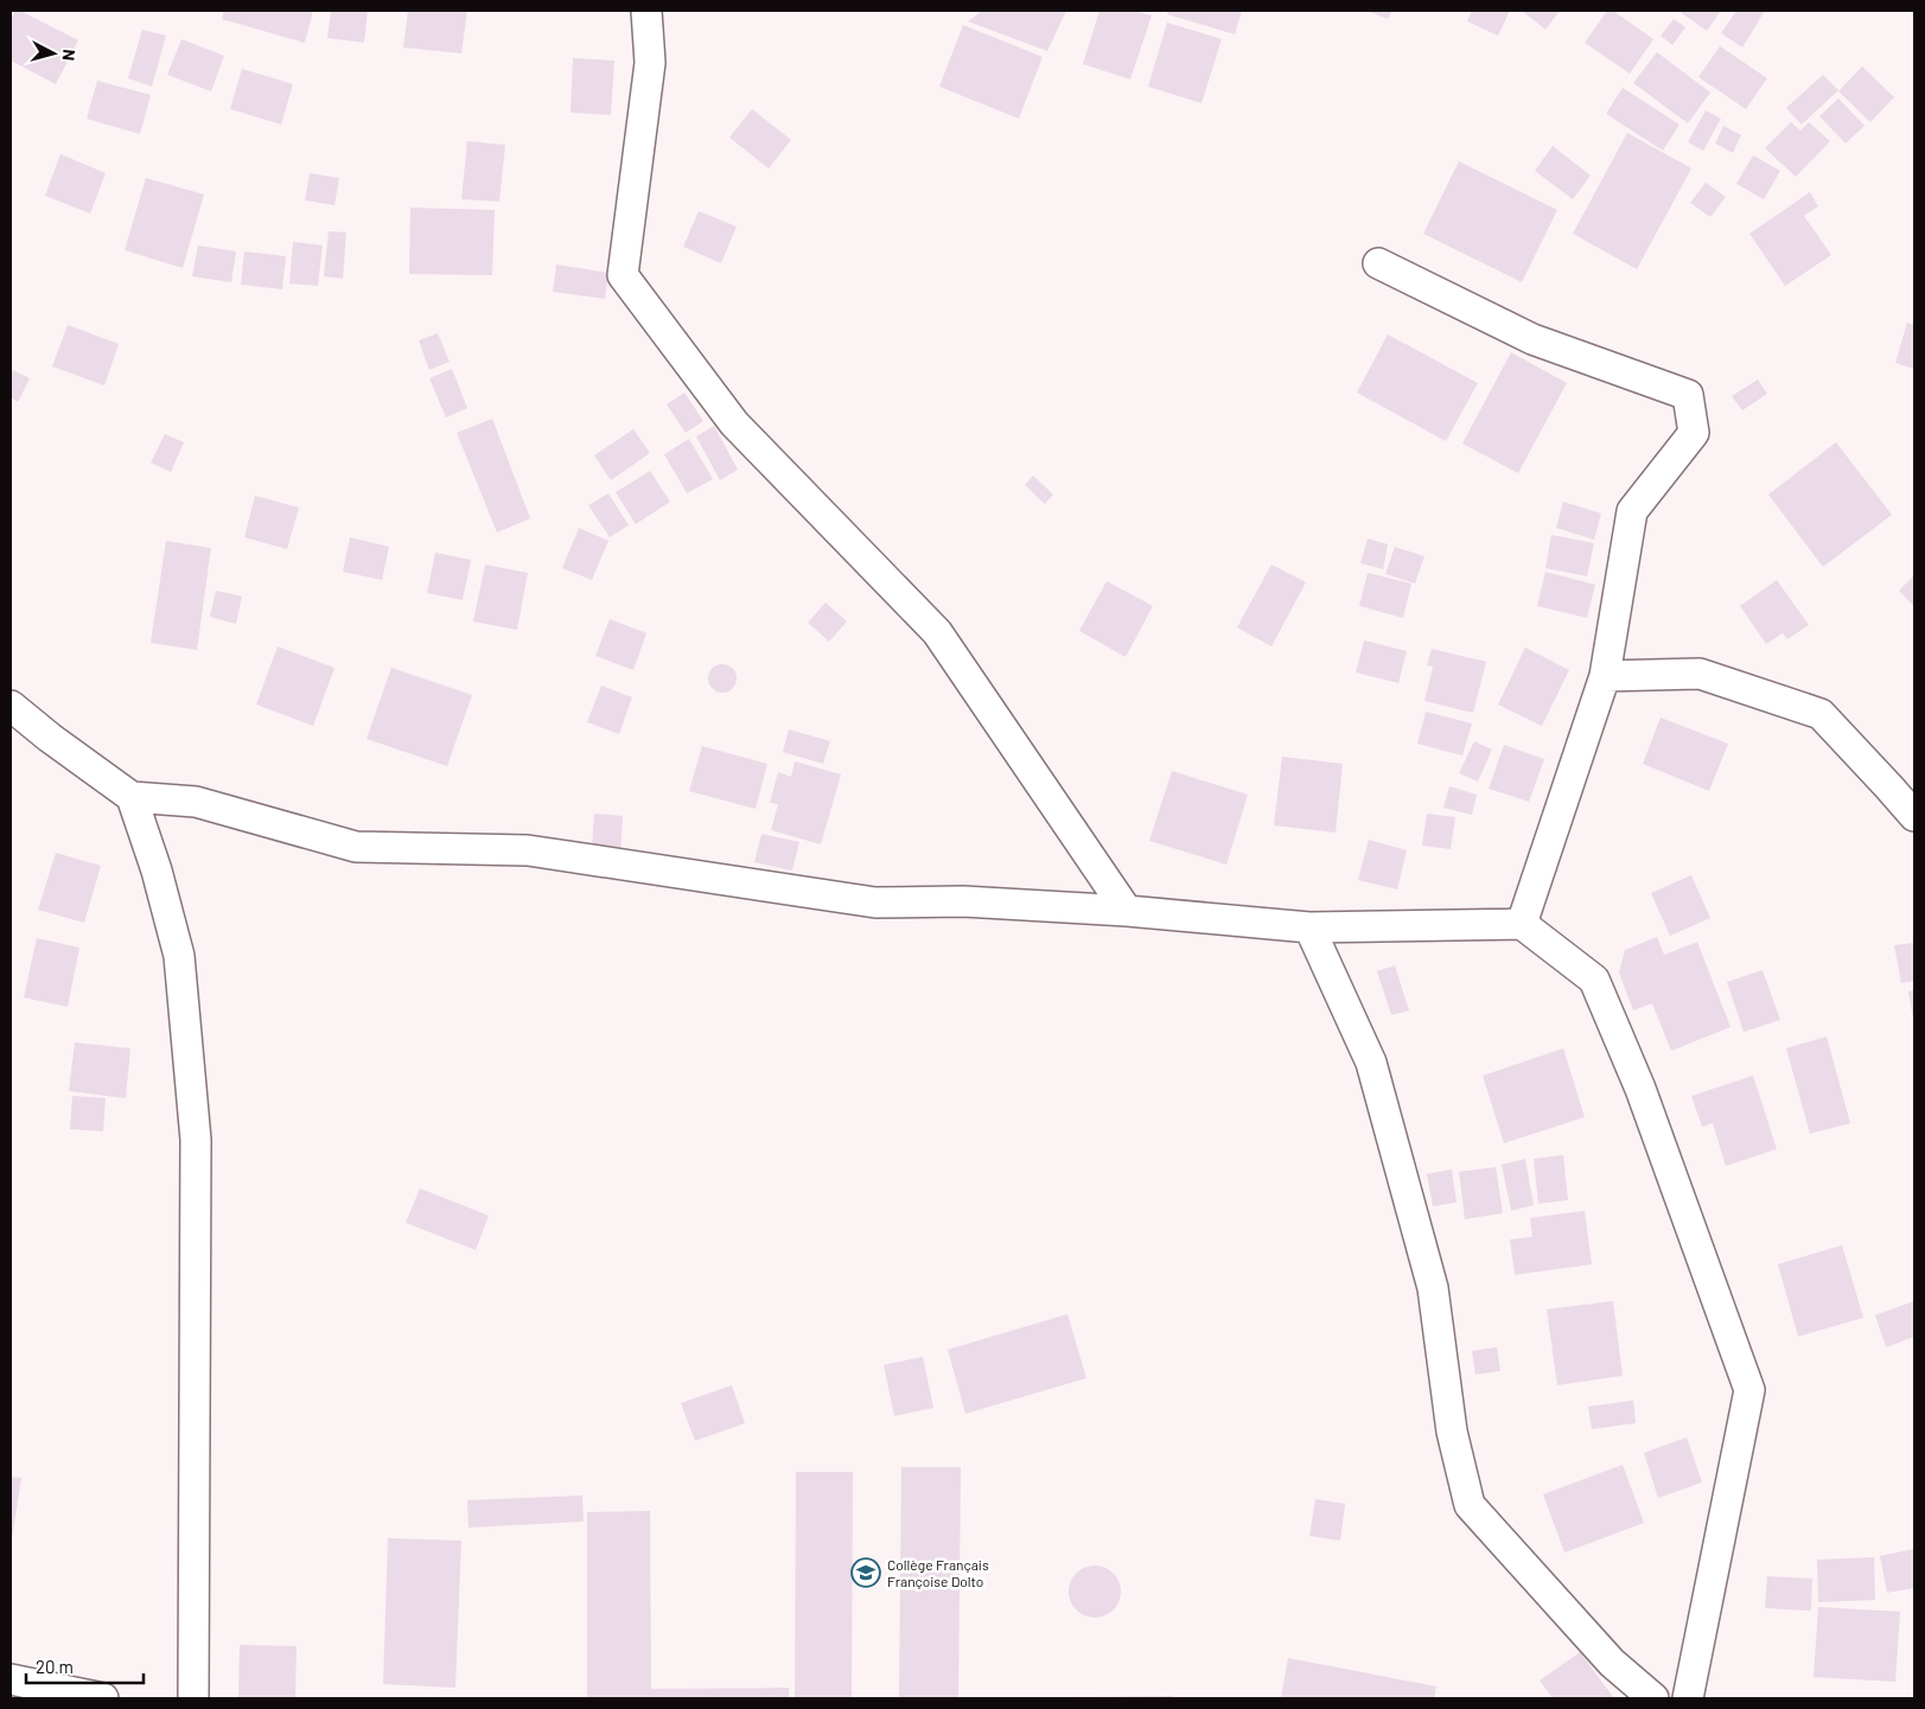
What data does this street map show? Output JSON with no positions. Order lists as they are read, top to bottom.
{
  "places": {
    "school or university": ["Collège Français Françoise Dolto"]
  },
  "scale_bar": "20 m",
  "north": "right"
}
